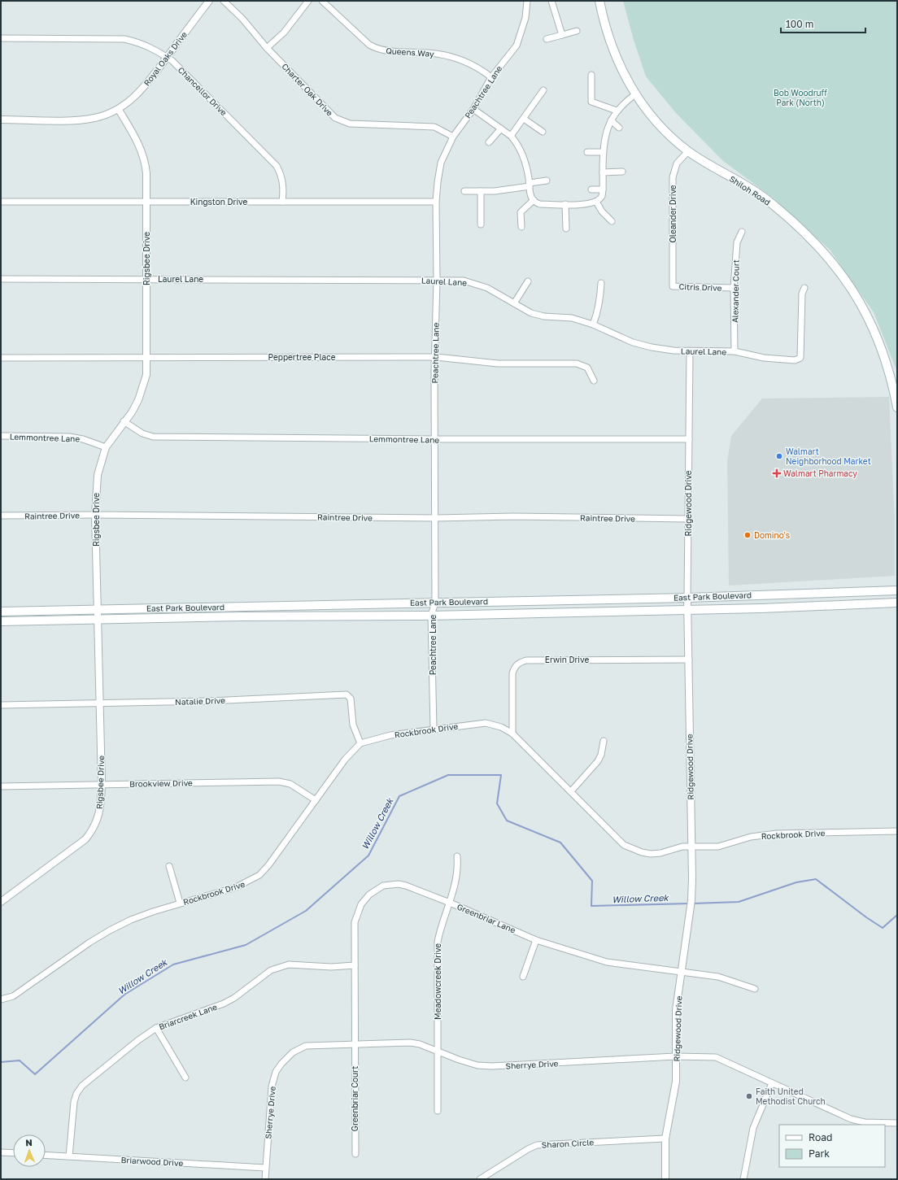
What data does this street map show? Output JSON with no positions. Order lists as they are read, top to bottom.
{
  "streets": {
    "main road": ["Shiloh Road", "East Park Boulevard"],
    "street": [
      "Queens Way",
      "Royal Oaks Drive",
      "Charter Oak Drive",
      "Chancellor Drive",
      "Peachtree Lane",
      "Kingston Drive",
      "Oleander Drive",
      "Rigsbee Drive",
      "Laurel Lane",
      "Citris Drive",
      "Alexander Court",
      "Peppertree Place",
      "Lemmontree Lane",
      "Ridgewood Drive",
      "Raintree Drive",
      "Erwin Drive",
      "Natalie Drive",
      "Rockbrook Drive",
      "Brookview Drive",
      "Greenbriar Lane",
      "Meadowcreek Drive",
      "Briarcreek Lane",
      "Sherrye Drive",
      "Greenbriar Court",
      "Sharon Circle",
      "Briarwood Drive"
    ]
  },
  "crossings": [
    ["Queens Way", "Peachtree Lane"],
    ["Royal Oaks Drive", "Chancellor Drive"],
    ["Royal Oaks Drive", "Rigsbee Drive"],
    ["Charter Oak Drive", "Peachtree Lane"],
    ["Chancellor Drive", "Kingston Drive"],
    ["Peachtree Lane", "Kingston Drive"],
    ["Peachtree Lane", "Laurel Lane"],
    ["Peachtree Lane", "Peppertree Place"],
    ["Peachtree Lane", "Lemmontree Lane"],
    ["Peachtree Lane", "Raintree Drive"],
    ["Peachtree Lane", "East Park Boulevard"],
    ["Peachtree Lane", "Rockbrook Drive"],
    ["Shiloh Road", "Oleander Drive"],
    ["Kingston Drive", "Rigsbee Drive"],
    ["Oleander Drive", "Citris Drive"],
    ["Rigsbee Drive", "Laurel Lane"],
    ["Rigsbee Drive", "Peppertree Place"],
    ["Rigsbee Drive", "Lemmontree Lane"],
    ["Rigsbee Drive", "Raintree Drive"],
    ["Rigsbee Drive", "East Park Boulevard"],
    ["Rigsbee Drive", "Natalie Drive"],
    ["Rigsbee Drive", "Brookview Drive"],
    ["Laurel Lane", "Alexander Court"],
    ["Laurel Lane", "Ridgewood Drive"],
    ["Citris Drive", "Alexander Court"],
    ["Lemmontree Lane", "Ridgewood Drive"],
    ["Ridgewood Drive", "Raintree Drive"],
    ["Ridgewood Drive", "East Park Boulevard"],
    ["Ridgewood Drive", "Erwin Drive"],
    ["Ridgewood Drive", "Rockbrook Drive"],
    ["Ridgewood Drive", "Greenbriar Lane"],
    ["Ridgewood Drive", "Sherrye Drive"],
    ["Ridgewood Drive", "Sharon Circle"],
    ["Erwin Drive", "Rockbrook Drive"],
    ["Natalie Drive", "Rockbrook Drive"],
    ["Rockbrook Drive", "Brookview Drive"],
    ["Greenbriar Lane", "Meadowcreek Drive"],
    ["Greenbriar Lane", "Briarcreek Lane"],
    ["Greenbriar Lane", "Sherrye Drive"],
    ["Greenbriar Lane", "Greenbriar Court"],
    ["Meadowcreek Drive", "Sherrye Drive"],
    ["Briarcreek Lane", "Briarwood Drive"],
    ["Sherrye Drive", "Greenbriar Court"],
    ["Sherrye Drive", "Briarwood Drive"]
  ],
  "water": ["Willow Creek"],
  "parks": ["Bob Woodruff Park (North)"],
  "places": {
    "other": ["Walmart Neighborhood Market", "Domino's", "Faith United Methodist Church"],
    "health": ["Walmart Pharmacy"]
  },
  "legend": ["Road", "Park"],
  "scale_bar": "100 m",
  "north": "top"
}
